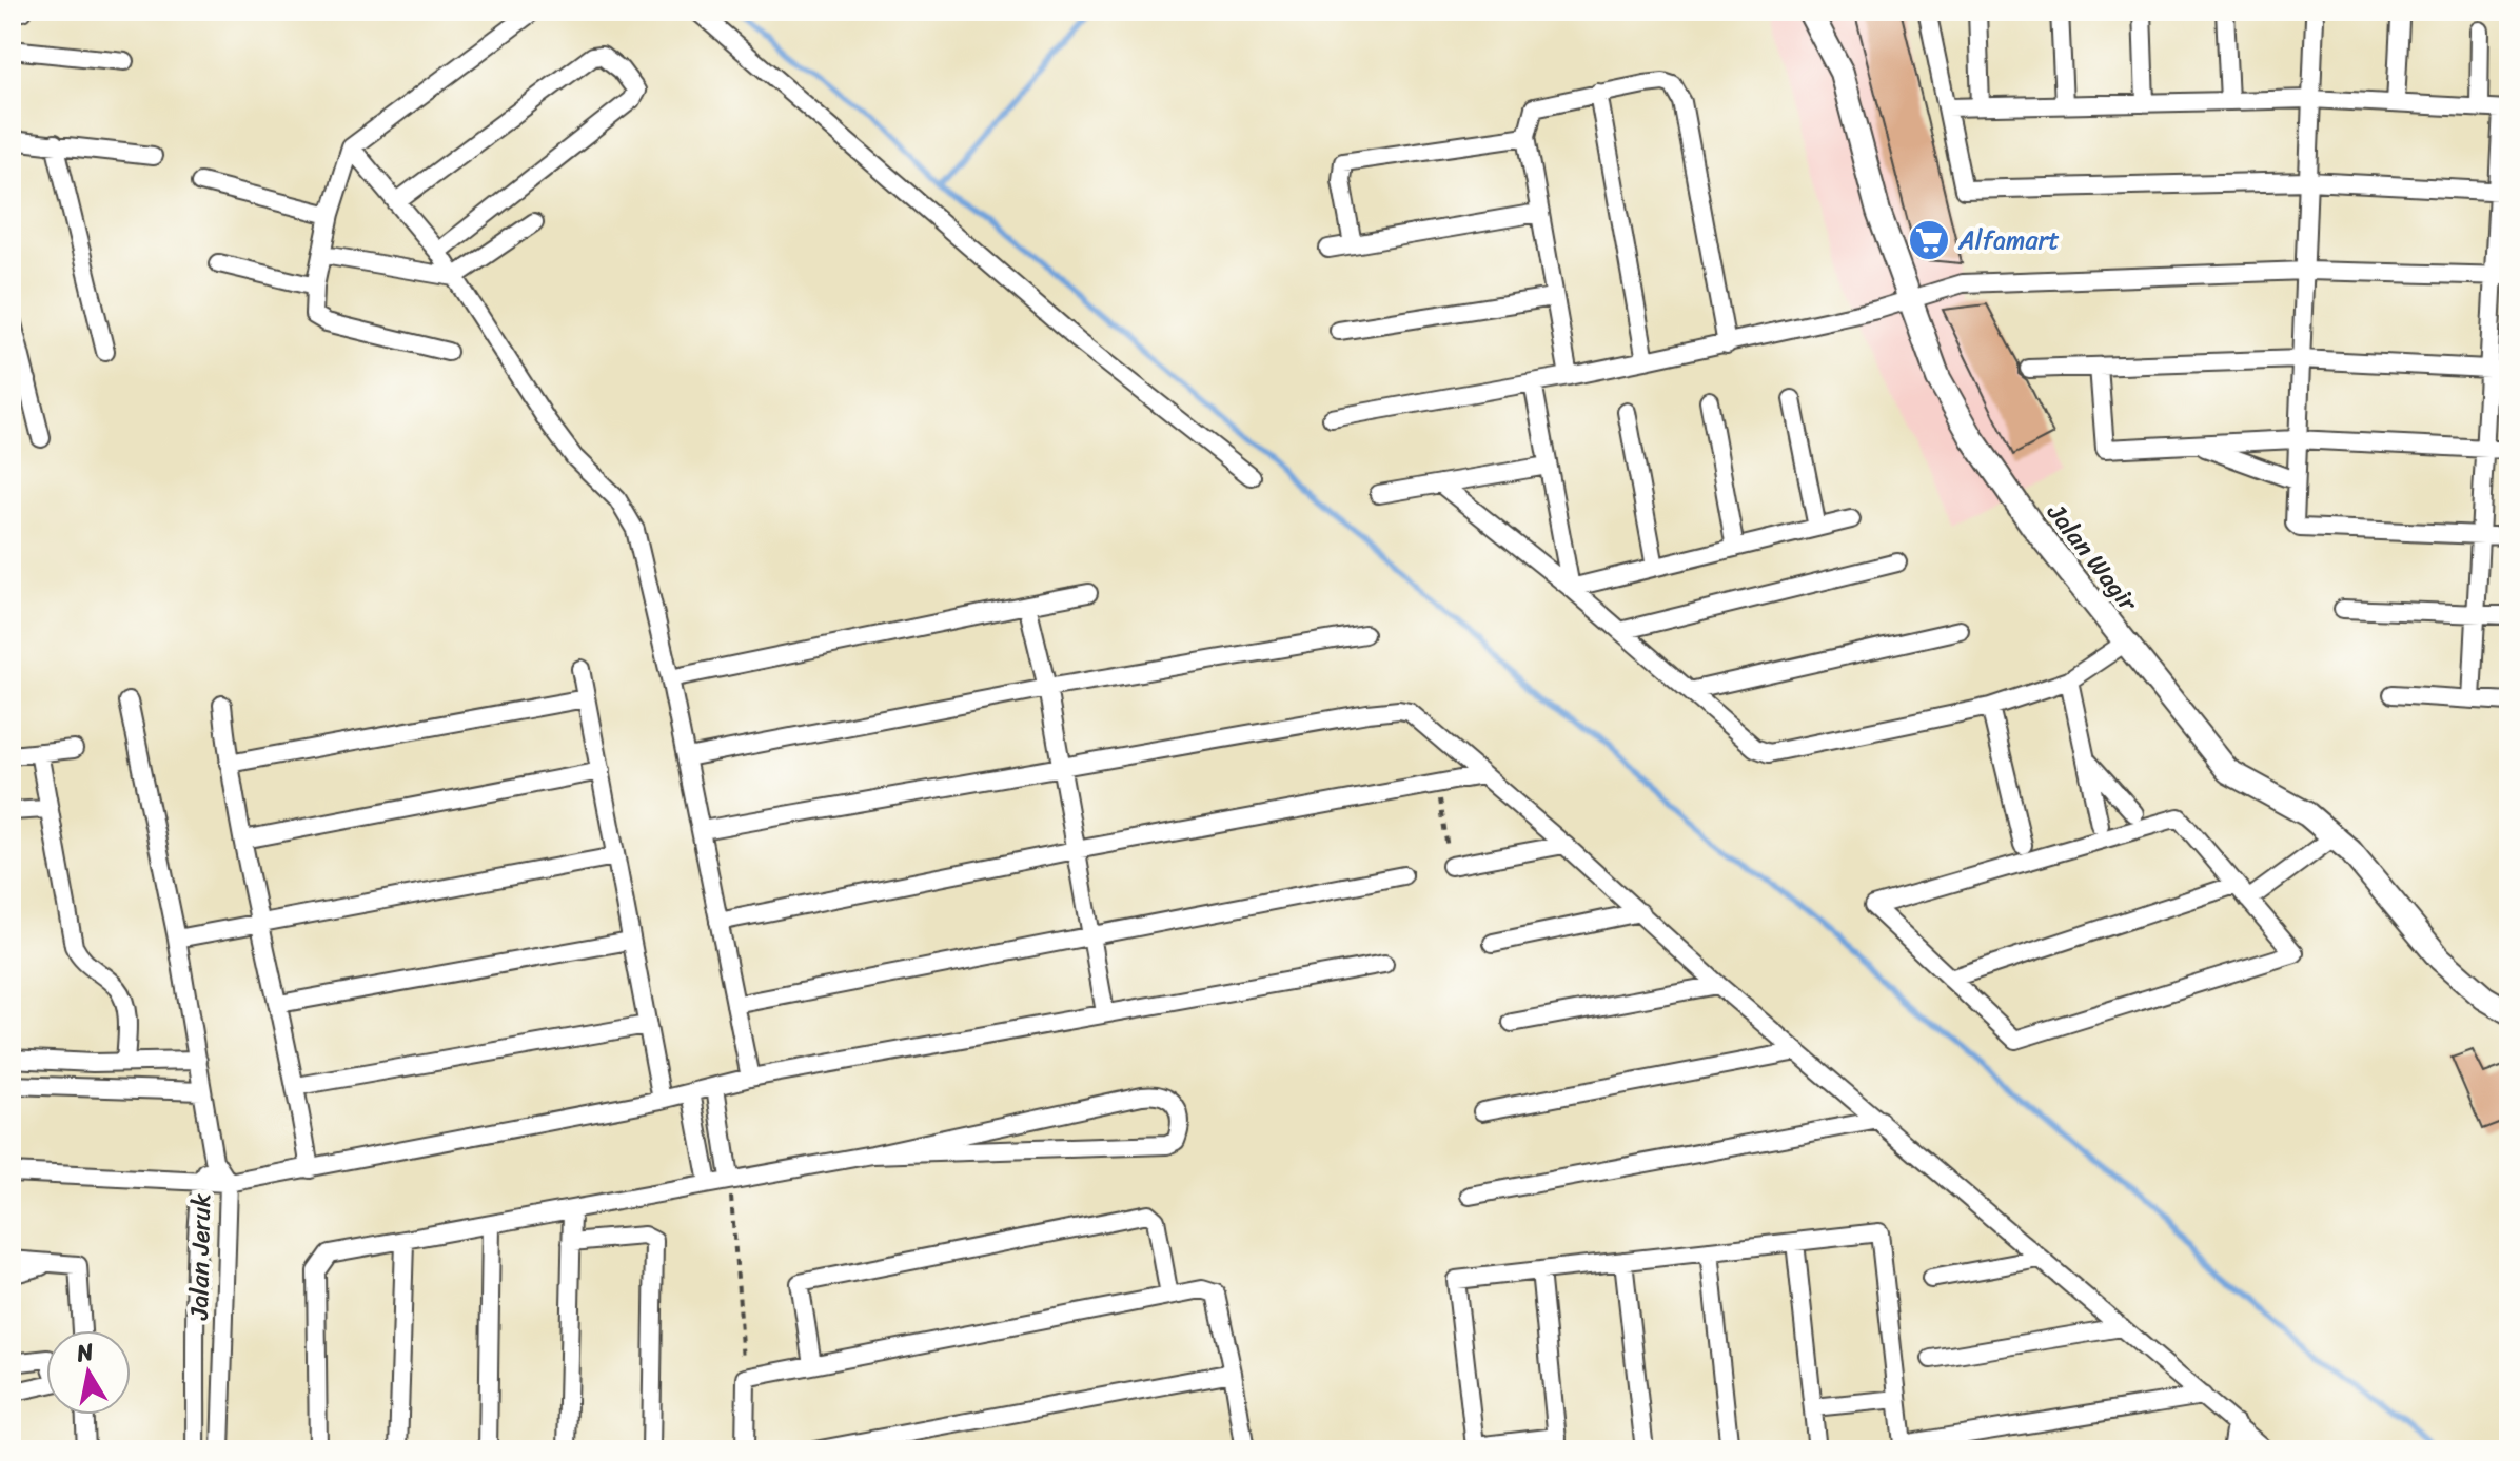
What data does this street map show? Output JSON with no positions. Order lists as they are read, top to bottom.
{
  "streets": {
    "street": ["Jalan Wagir", "Jalan Jeruk"]
  },
  "places": {
    "supermarket": ["Alfamart"]
  },
  "north": "top"
}
